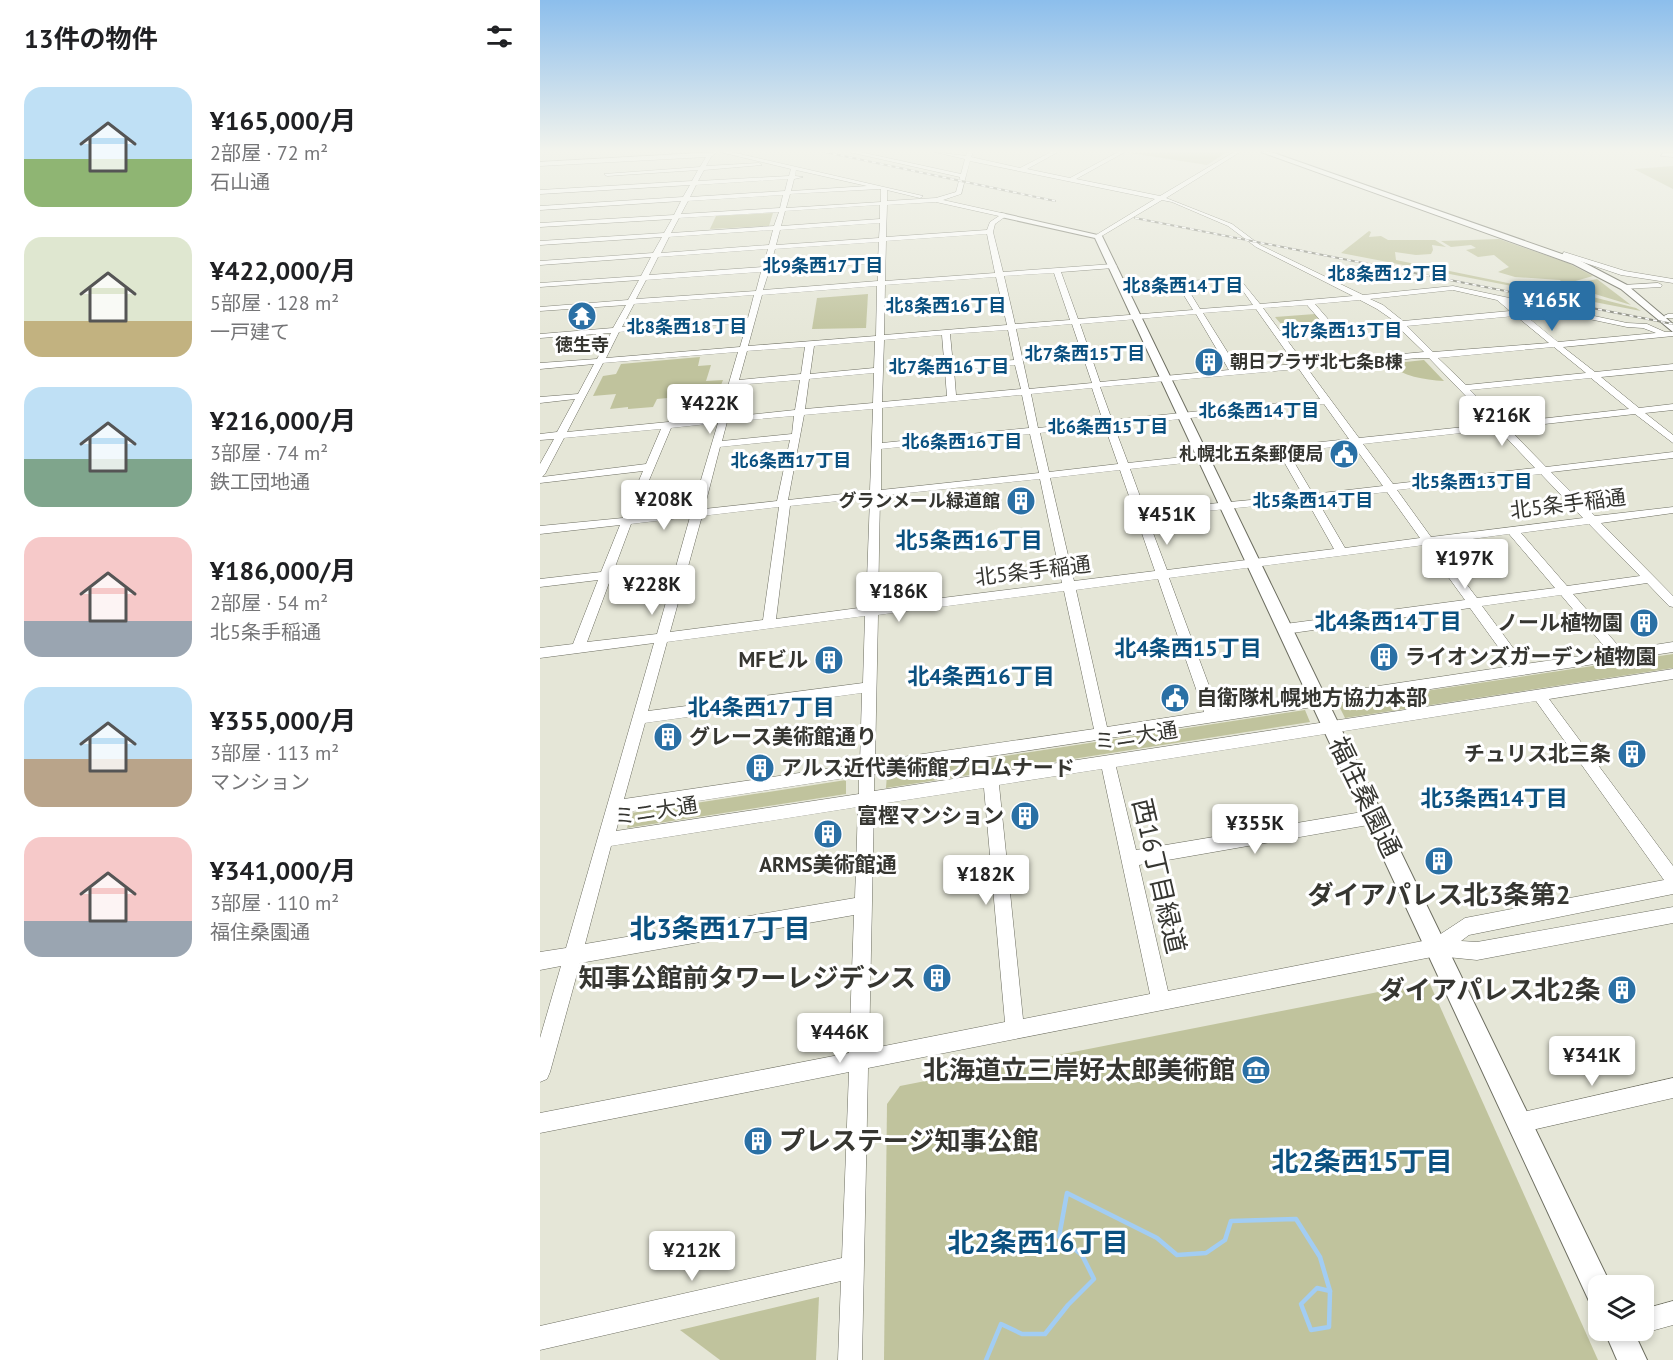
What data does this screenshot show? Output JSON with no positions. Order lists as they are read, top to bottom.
{
  "streets": {
    "main road": ["福住桑園通"],
    "street": ["北5条手稲通", "ミニ大通", "西16丁目緑道"]
  },
  "crossings": [
    ["北5条手稲通", "福住桑園通"],
    ["ミニ大通", "福住桑園通"],
    ["ミニ大通", "西16丁目緑道"]
  ],
  "districts": [
    "北9条西17丁目",
    "北8条西12丁目",
    "北8条西14丁目",
    "北8条西16丁目",
    "北8条西18丁目",
    "北7条西13丁目",
    "北7条西15丁目",
    "北7条西16丁目",
    "北6条西14丁目",
    "北6条西15丁目",
    "北6条西16丁目",
    "北6条西17丁目",
    "北5条西13丁目",
    "北5条西14丁目",
    "北5条西16丁目",
    "北4条西14丁目",
    "北4条西15丁目",
    "北4条西16丁目",
    "北4条西17丁目",
    "北3条西14丁目",
    "北3条西17丁目",
    "北2条西15丁目",
    "北2条西16丁目"
  ],
  "places": {
    "temple": ["徳生寺"],
    "building": [
      "朝日プラザ北七条B棟",
      "グランメール緑道館",
      "ノール植物園",
      "ライオンズガーデン植物園",
      "MFビル",
      "グレース美術館通り",
      "チュリス北三条",
      "アルス近代美術館プロムナード",
      "富樫マンション",
      "ARMS美術館通",
      "ダイアパレス北3条第2",
      "知事公館前タワーレジデンス",
      "ダイアパレス北2条",
      "プレステージ知事公館"
    ],
    "public building": ["札幌北五条郵便局", "自衛隊札幌地方協力本部"],
    "museum": ["北海道立三岸好太郎美術館"]
  },
  "page": {
    "heading": "13件の物件",
    "list": [
      {
        "name": "¥165,000/月",
        "note": "2部屋 · 72 m² · 石山通"
      },
      {
        "name": "¥422,000/月",
        "note": "5部屋 · 128 m² · 一戸建て"
      },
      {
        "name": "¥216,000/月",
        "note": "3部屋 · 74 m² · 鉄工団地通"
      },
      {
        "name": "¥186,000/月",
        "note": "2部屋 · 54 m² · 北5条手稲通"
      },
      {
        "name": "¥355,000/月",
        "note": "3部屋 · 113 m² · マンション"
      },
      {
        "name": "¥341,000/月",
        "note": "3部屋 · 110 m² · 福住桑園通"
      }
    ],
    "price": [
      "¥165K",
      "¥422K",
      "¥216K",
      "¥208K",
      "¥451K",
      "¥197K",
      "¥228K",
      "¥186K",
      "¥355K",
      "¥182K",
      "¥446K",
      "¥341K",
      "¥212K"
    ]
  }
}
